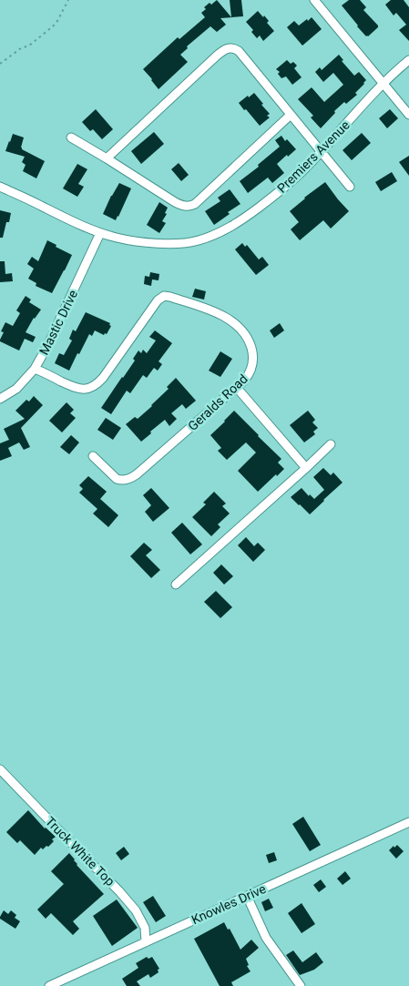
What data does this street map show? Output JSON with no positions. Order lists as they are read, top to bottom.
{
  "streets": {
    "street": [
      "Premiers Avenue",
      "Mastic Drive",
      "Geralds Road",
      "Truck White Top",
      "Knowles Drive"
    ]
  },
  "crossings": [
    ["Premiers Avenue", "Mastic Drive"],
    ["Mastic Drive", "Geralds Road"],
    ["Truck White Top", "Knowles Drive"]
  ]
}
